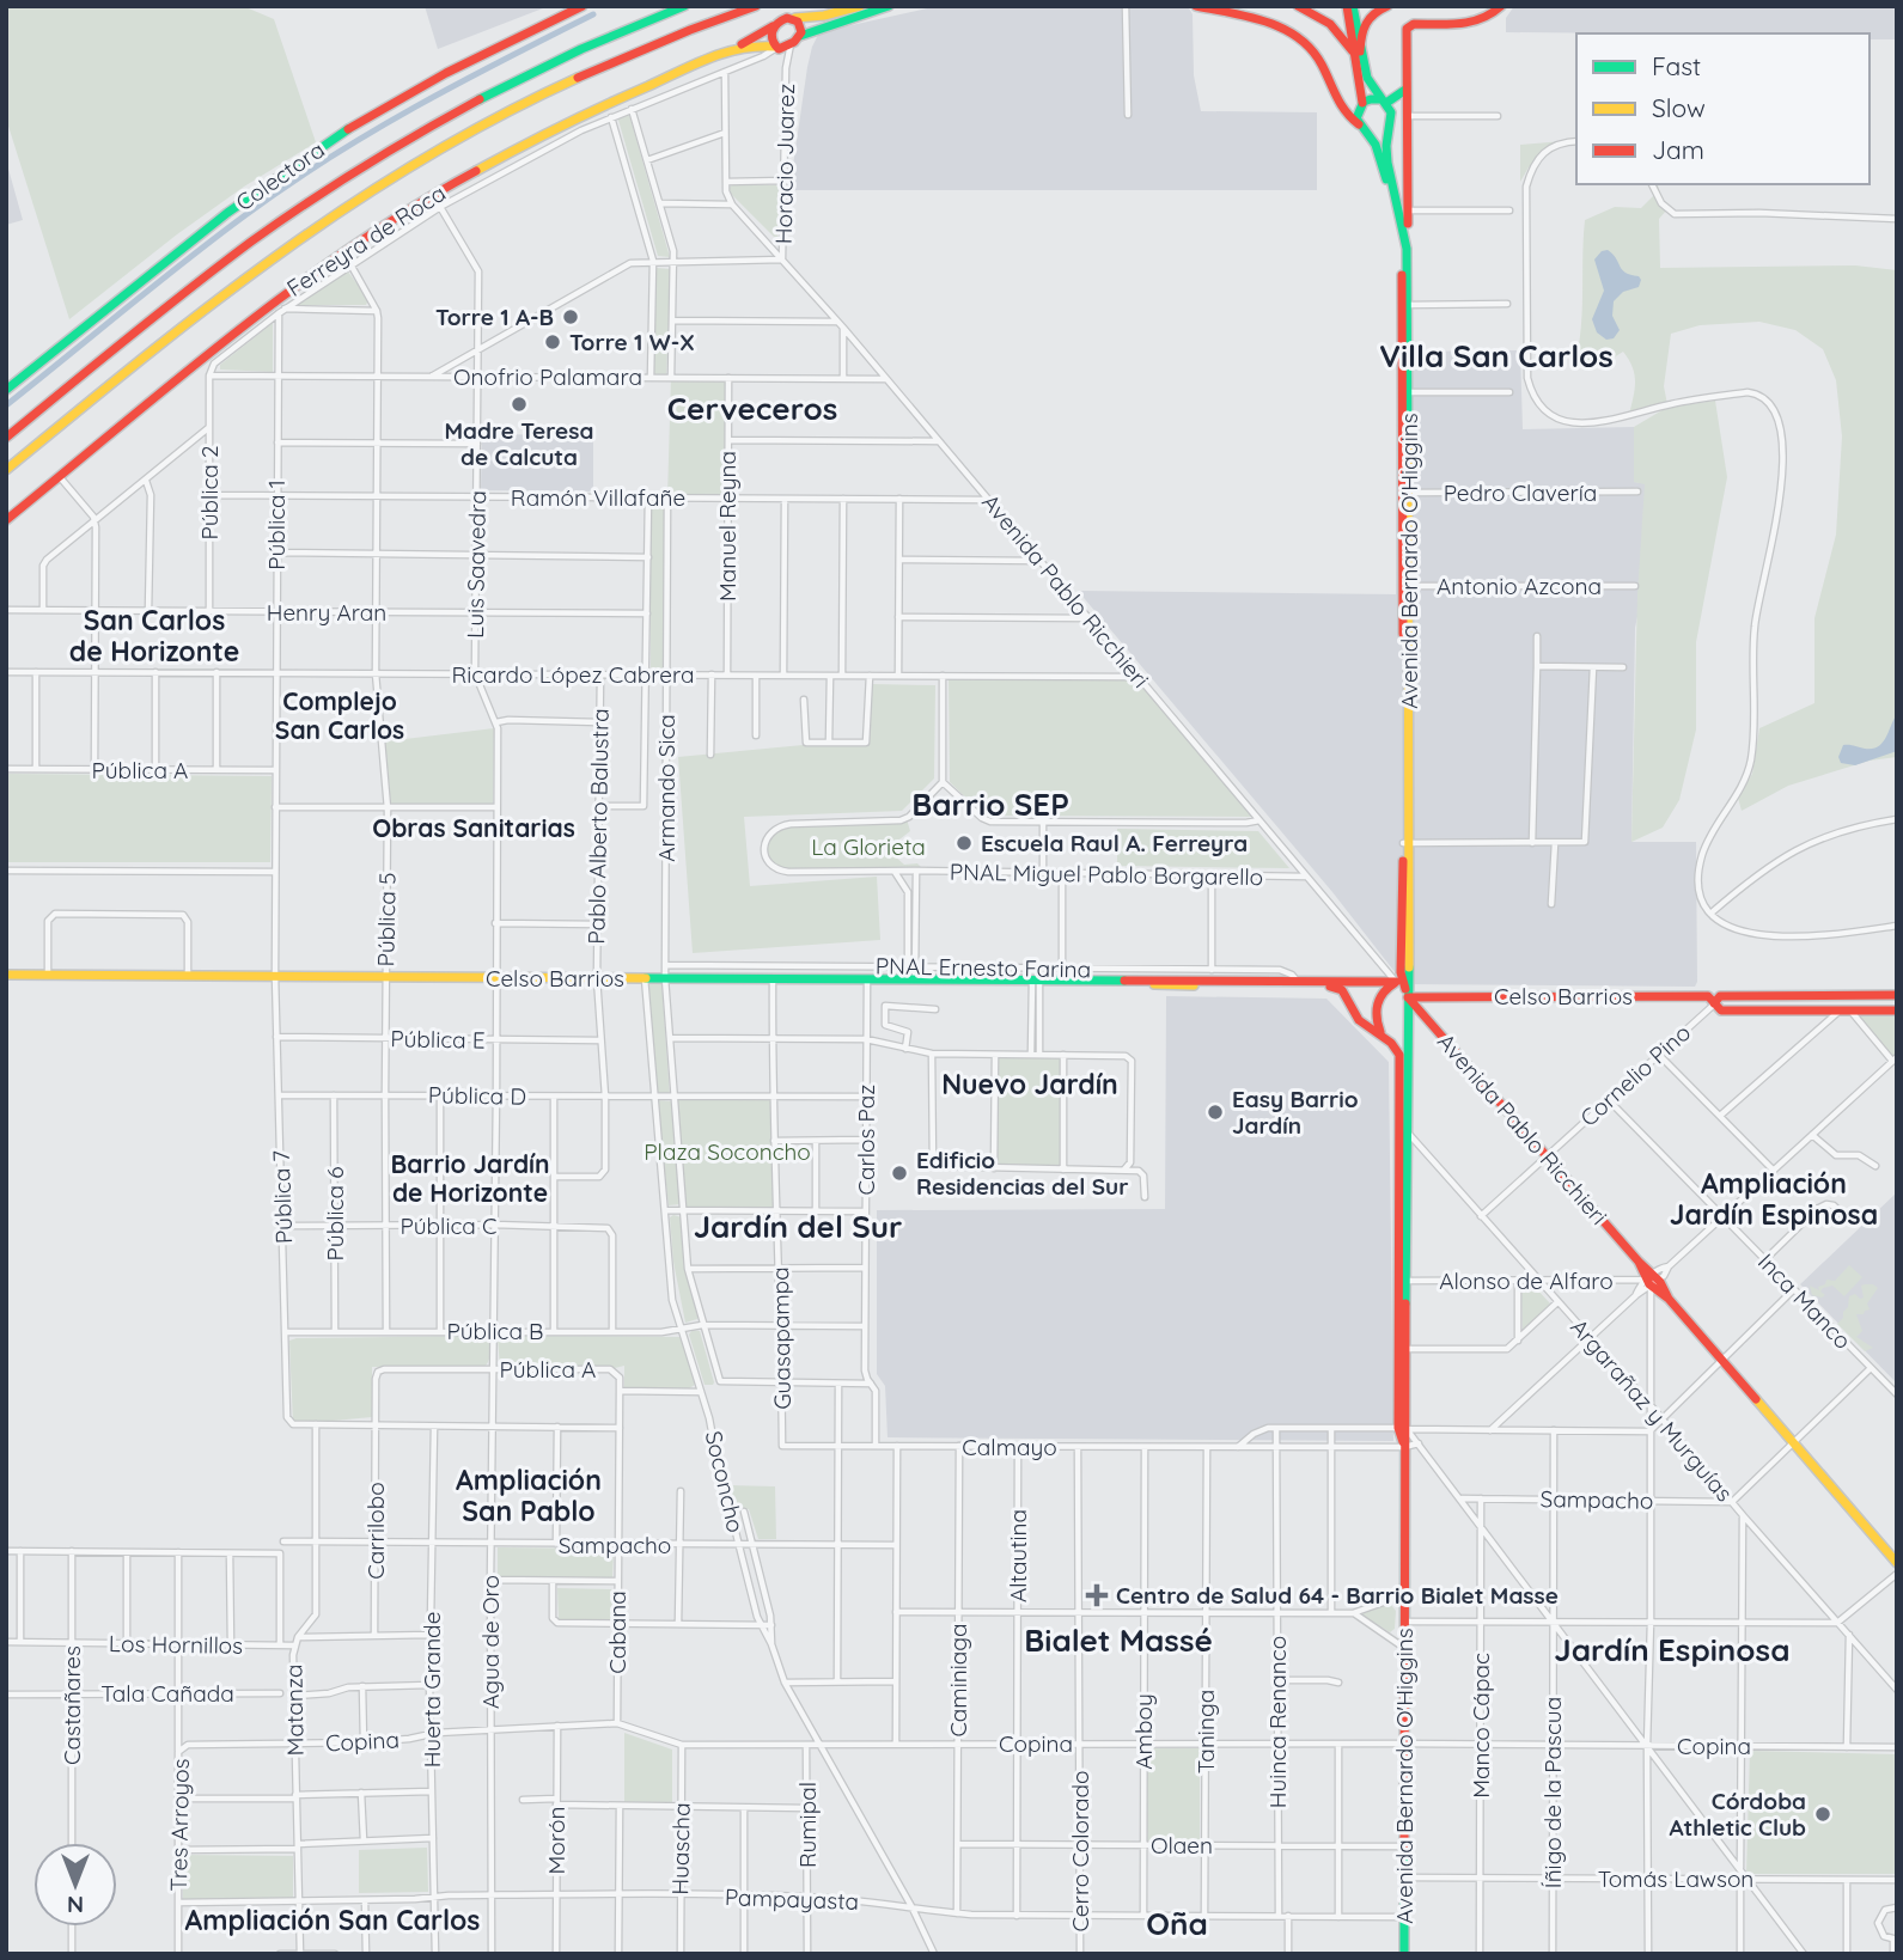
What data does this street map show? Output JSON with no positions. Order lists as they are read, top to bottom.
{
  "streets": {
    "main road": [
      "Colectora",
      "Ferreyra de Roca",
      "Avenida Bernardo O'Higgins",
      "Avenida Pablo Ricchieri",
      "Celso Barrios"
    ],
    "street": [
      "Horacio Juarez",
      "Onofrio Palamara",
      "Pública 2",
      "Pedro Clavería",
      "Ramón Villafañe",
      "Pública 1",
      "Manuel Reyna",
      "Luis Saavedra",
      "Antonio Azcona",
      "Henry Aran",
      "Ricardo López Cabrera",
      "Pública A",
      "Armando Sica",
      "Pablo Alberto Balustra",
      "PNAL Miguel Pablo Borgarello",
      "Pública 5",
      "PNAL Ernesto Farina",
      "Pública E",
      "Cornelio Pino",
      "Pública D",
      "Carlos Paz",
      "Pública 7",
      "Pública 6",
      "Pública C",
      "Alonso de Alfaro",
      "Inca Manco",
      "Pública B",
      "Guasapampa",
      "Argarañaz y Murguías",
      "Calmayo",
      "Soconcho",
      "Sampacho",
      "Carrilobo",
      "Altautina",
      "Cabana",
      "Agua de Oro",
      "Los Hornillos",
      "Caminiaga",
      "Huerta Grande",
      "Tala Cañada",
      "Castañares",
      "Matanza",
      "Huinca Renanco",
      "Manco Cápac",
      "Amboy",
      "Taninga",
      "Copina",
      "Íñigo de la Pascua",
      "Tres Arroyos",
      "Rumipal",
      "Morón",
      "Olaen",
      "Huascha",
      "Cerro Colorado",
      "Tomás Lawson",
      "Pampayasta"
    ]
  },
  "crossings": [
    ["Horacio Juarez", "Ferreyra de Roca"],
    ["Horacio Juarez", "Avenida Pablo Ricchieri"],
    ["Ferreyra de Roca", "Luis Saavedra"],
    ["Onofrio Palamara", "Pública 2"],
    ["Onofrio Palamara", "Pública 1"],
    ["Onofrio Palamara", "Manuel Reyna"],
    ["Onofrio Palamara", "Luis Saavedra"],
    ["Onofrio Palamara", "Avenida Pablo Ricchieri"],
    ["Onofrio Palamara", "Pública 5"],
    ["Pública 2", "Ramón Villafañe"],
    ["Pública 2", "Henry Aran"],
    ["Pedro Clavería", "Avenida Bernardo O'Higgins"],
    ["Ramón Villafañe", "Pública 1"],
    ["Ramón Villafañe", "Manuel Reyna"],
    ["Ramón Villafañe", "Luis Saavedra"],
    ["Ramón Villafañe", "Avenida Pablo Ricchieri"],
    ["Ramón Villafañe", "Armando Sica"],
    ["Ramón Villafañe", "Pública 5"],
    ["Pública 1", "Henry Aran"],
    ["Pública 1", "Ricardo López Cabrera"],
    ["Pública 1", "Pública A"],
    ["Pública 1", "Celso Barrios"],
    ["Pública 1", "Pública 7"],
    ["Manuel Reyna", "Ricardo López Cabrera"],
    ["Avenida Bernardo O'Higgins", "Antonio Azcona"],
    ["Avenida Bernardo O'Higgins", "Avenida Pablo Ricchieri"],
    ["Avenida Bernardo O'Higgins", "Celso Barrios"],
    ["Avenida Bernardo O'Higgins", "Alonso de Alfaro"],
    ["Avenida Bernardo O'Higgins", "Argarañaz y Murguías"],
    ["Avenida Bernardo O'Higgins", "Calmayo"],
    ["Avenida Bernardo O'Higgins", "Copina"],
    ["Avenida Bernardo O'Higgins", "Olaen"],
    ["Avenida Bernardo O'Higgins", "Tomás Lawson"],
    ["Avenida Bernardo O'Higgins", "Pampayasta"],
    ["Luis Saavedra", "Henry Aran"],
    ["Luis Saavedra", "Ricardo López Cabrera"],
    ["Luis Saavedra", "Celso Barrios"],
    ["Avenida Pablo Ricchieri", "Ricardo López Cabrera"],
    ["Avenida Pablo Ricchieri", "PNAL Miguel Pablo Borgarello"],
    ["Avenida Pablo Ricchieri", "Celso Barrios"],
    ["Avenida Pablo Ricchieri", "Cornelio Pino"],
    ["Avenida Pablo Ricchieri", "Alonso de Alfaro"],
    ["Henry Aran", "Armando Sica"],
    ["Henry Aran", "Pública 5"],
    ["Ricardo López Cabrera", "Armando Sica"],
    ["Ricardo López Cabrera", "Pablo Alberto Balustra"],
    ["Ricardo López Cabrera", "Pública 5"],
    ["Pública A", "Soconcho"],
    ["Pública A", "Carrilobo"],
    ["Pública A", "Cabana"],
    ["Pública A", "Agua de Oro"],
    ["Armando Sica", "Pablo Alberto Balustra"],
    ["Armando Sica", "PNAL Ernesto Farina"],
    ["Armando Sica", "Celso Barrios"],
    ["Pablo Alberto Balustra", "Celso Barrios"],
    ["Pública 5", "Celso Barrios"],
    ["Pública 5", "Pública E"],
    ["Pública 5", "Pública D"],
    ["Pública 5", "Pública C"],
    ["Pública 5", "Pública B"],
    ["PNAL Ernesto Farina", "Celso Barrios"],
    ["Celso Barrios", "Cornelio Pino"],
    ["Celso Barrios", "Carlos Paz"],
    ["Celso Barrios", "Pública 7"],
    ["Celso Barrios", "Guasapampa"],
    ["Celso Barrios", "Soconcho"],
    ["Pública E", "Pública 7"],
    ["Cornelio Pino", "Inca Manco"],
    ["Cornelio Pino", "Argarañaz y Murguías"],
    ["Pública D", "Carlos Paz"],
    ["Pública D", "Pública 7"],
    ["Pública D", "Pública 6"],
    ["Pública D", "Guasapampa"],
    ["Pública D", "Soconcho"],
    ["Carlos Paz", "Pública B"],
    ["Carlos Paz", "Calmayo"],
    ["Pública 7", "Pública C"],
    ["Pública 7", "Pública B"],
    ["Pública 7", "Matanza"],
    ["Pública 6", "Pública C"],
    ["Pública 6", "Pública B"],
    ["Pública C", "Pública B"],
    ["Pública C", "Agua de Oro"],
    ["Alonso de Alfaro", "Argarañaz y Murguías"],
    ["Pública B", "Guasapampa"],
    ["Pública B", "Soconcho"],
    ["Pública B", "Agua de Oro"],
    ["Guasapampa", "Calmayo"],
    ["Argarañaz y Murguías", "Sampacho"],
    ["Calmayo", "Altautina"],
    ["Calmayo", "Caminiaga"],
    ["Calmayo", "Huinca Renanco"],
    ["Calmayo", "Amboy"],
    ["Calmayo", "Taninga"],
    ["Calmayo", "Cerro Colorado"],
    ["Soconcho", "Sampacho"],
    ["Soconcho", "Copina"],
    ["Soconcho", "Pampayasta"],
    ["Sampacho", "Carrilobo"],
    ["Sampacho", "Cabana"],
    ["Sampacho", "Agua de Oro"],
    ["Sampacho", "Huerta Grande"],
    ["Sampacho", "Matanza"],
    ["Sampacho", "Manco Cápac"],
    ["Sampacho", "Íñigo de la Pascua"],
    ["Altautina", "Copina"],
    ["Altautina", "Olaen"],
    ["Altautina", "Pampayasta"],
    ["Cabana", "Copina"],
    ["Agua de Oro", "Copina"],
    ["Agua de Oro", "Pampayasta"],
    ["Los Hornillos", "Castañares"],
    ["Los Hornillos", "Matanza"],
    ["Los Hornillos", "Tres Arroyos"],
    ["Caminiaga", "Copina"],
    ["Caminiaga", "Olaen"],
    ["Caminiaga", "Pampayasta"],
    ["Huerta Grande", "Copina"],
    ["Huerta Grande", "Pampayasta"],
    ["Tala Cañada", "Castañares"],
    ["Tala Cañada", "Tres Arroyos"],
    ["Matanza", "Copina"],
    ["Matanza", "Pampayasta"],
    ["Huinca Renanco", "Copina"],
    ["Huinca Renanco", "Olaen"],
    ["Huinca Renanco", "Pampayasta"],
    ["Manco Cápac", "Copina"],
    ["Manco Cápac", "Tomás Lawson"],
    ["Amboy", "Copina"],
    ["Amboy", "Olaen"],
    ["Amboy", "Pampayasta"],
    ["Taninga", "Copina"],
    ["Taninga", "Olaen"],
    ["Taninga", "Pampayasta"],
    ["Copina", "Íñigo de la Pascua"],
    ["Copina", "Tres Arroyos"],
    ["Copina", "Rumipal"],
    ["Copina", "Morón"],
    ["Copina", "Huascha"],
    ["Copina", "Cerro Colorado"],
    ["Íñigo de la Pascua", "Tomás Lawson"],
    ["Tres Arroyos", "Pampayasta"],
    ["Rumipal", "Pampayasta"],
    ["Morón", "Pampayasta"],
    ["Olaen", "Cerro Colorado"],
    ["Huascha", "Pampayasta"],
    ["Cerro Colorado", "Pampayasta"]
  ],
  "districts": [
    "Villa San Carlos",
    "Cerveceros",
    "San Carlos de Horizonte",
    "Complejo San Carlos",
    "Barrio SEP",
    "Obras Sanitarias",
    "Nuevo Jardín",
    "Barrio Jardín de Horizonte",
    "Ampliación Jardín Espinosa",
    "Jardín del Sur",
    "Ampliación San Pablo",
    "Bialet Massé",
    "Jardín Espinosa",
    "Ampliación San Carlos",
    "Oña"
  ],
  "parks": ["La Glorieta", "Plaza Soconcho"],
  "places": {
    "other": [
      "Torre 1 A-B",
      "Torre 1 W-X",
      "Madre Teresa de Calcuta",
      "Escuela Raul A. Ferreyra",
      "Easy Barrio Jardín",
      "Edificio Residencias del Sur",
      "Córdoba Athletic Club"
    ],
    "health": ["Centro de Salud 64 - Barrio Bialet Masse"]
  },
  "legend": ["Fast", "Slow", "Jam"],
  "north": "bottom"
}
